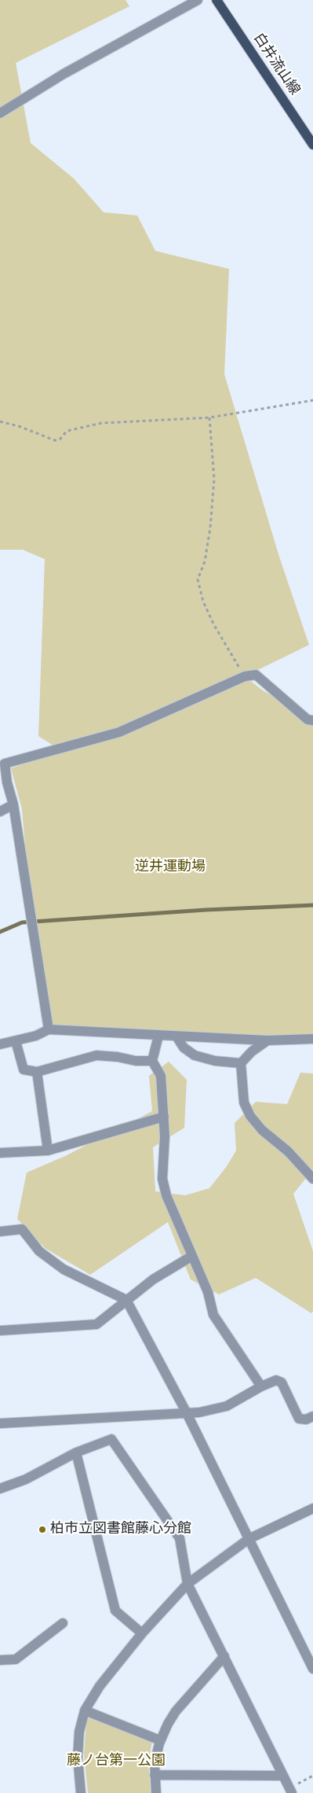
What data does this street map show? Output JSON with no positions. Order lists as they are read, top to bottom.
{
  "streets": {
    "main road": ["白井流山線"]
  },
  "parks": ["逆井運動場", "藤ノ台第一公園"],
  "places": ["柏市立図書館藤心分館"]
}
